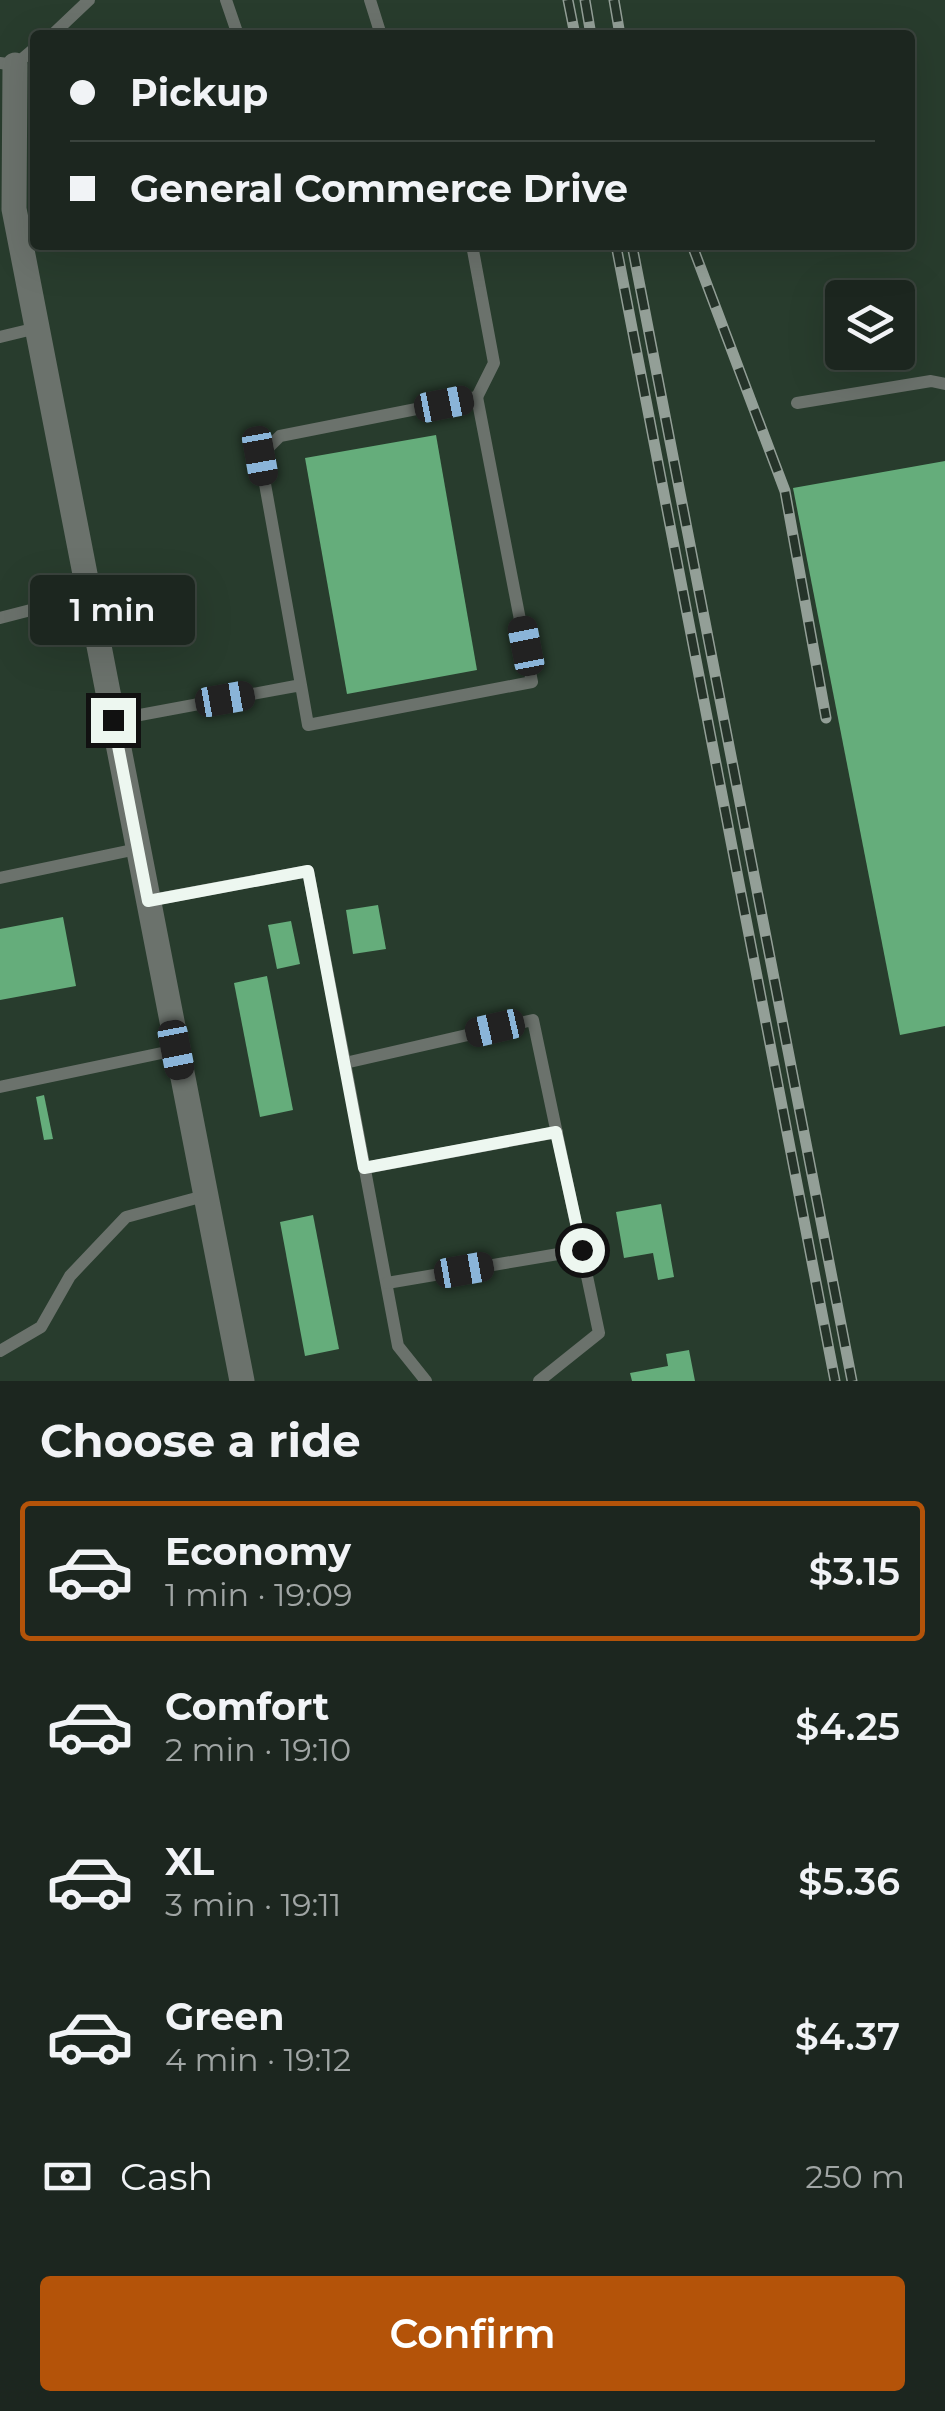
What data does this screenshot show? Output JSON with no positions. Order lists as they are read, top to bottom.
{
  "page": {
    "banner": ["Pickup", "General Commerce Drive"],
    "bubble": "1 min",
    "heading": "Choose a ride",
    "list": [
      {
        "name": "Economy",
        "note": "1 min · 19:09",
        "value": "$3.15"
      },
      {
        "name": "Comfort",
        "note": "2 min · 19:10",
        "value": "$4.25"
      },
      {
        "name": "XL",
        "note": "3 min · 19:11",
        "value": "$5.36"
      },
      {
        "name": "Green",
        "note": "4 min · 19:12",
        "value": "$4.37"
      }
    ],
    "pay": ["Cash", "250 m"],
    "buttons": "Confirm"
  }
}
